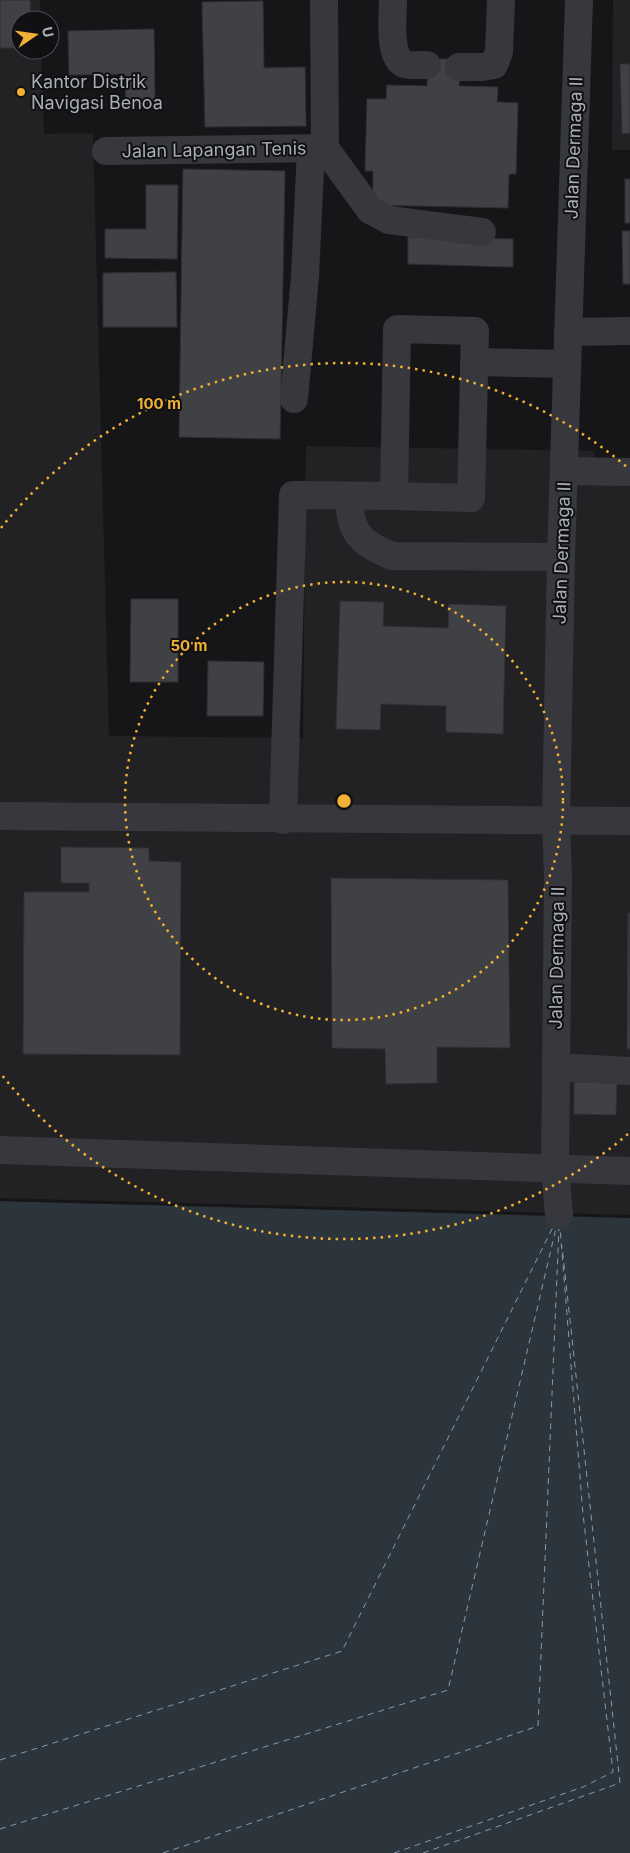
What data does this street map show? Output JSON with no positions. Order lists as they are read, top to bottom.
{
  "streets": {
    "lane": ["Jalan Dermaga II", "Jalan Lapangan Tenis"]
  },
  "places": ["Kantor Distrik Navigasi Benoa"],
  "north": "right",
  "rings": ["100 m", "50 m"]
}
